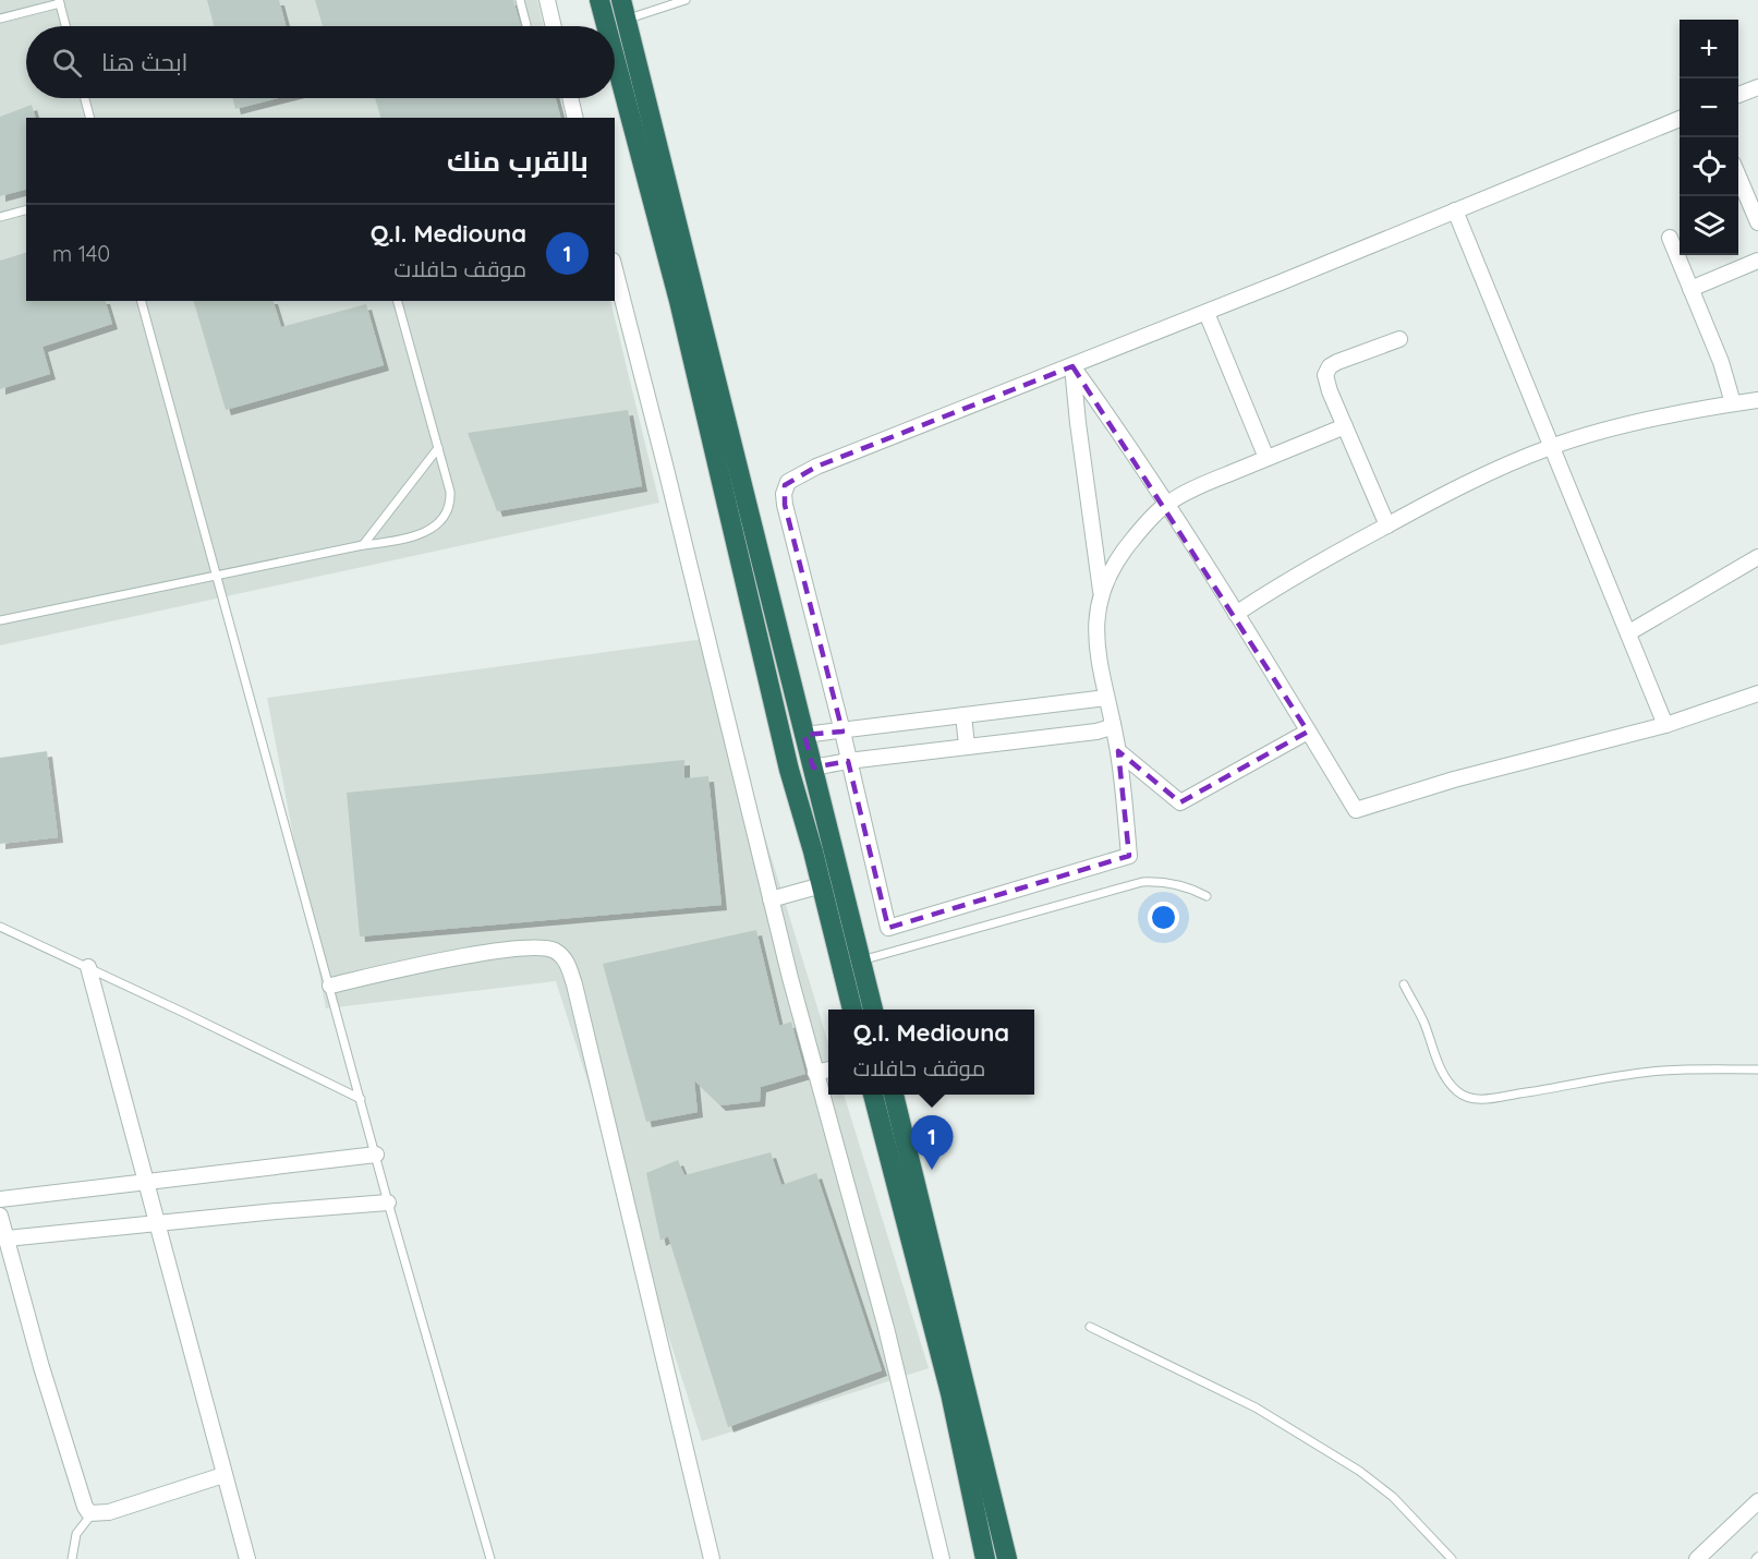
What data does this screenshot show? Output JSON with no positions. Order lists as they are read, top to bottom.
{
  "page": {
    "map_buttons": ["+", "−"],
    "search": "ابحث هنا",
    "heading": "بالقرب منك",
    "list": [
      {
        "mark": "1",
        "name": "Q.I. Mediouna",
        "note": "موقف حافلات",
        "value": "140 m"
      }
    ],
    "popup": ["Q.I. Mediouna", "موقف حافلات"],
    "pins": "1"
  }
}
